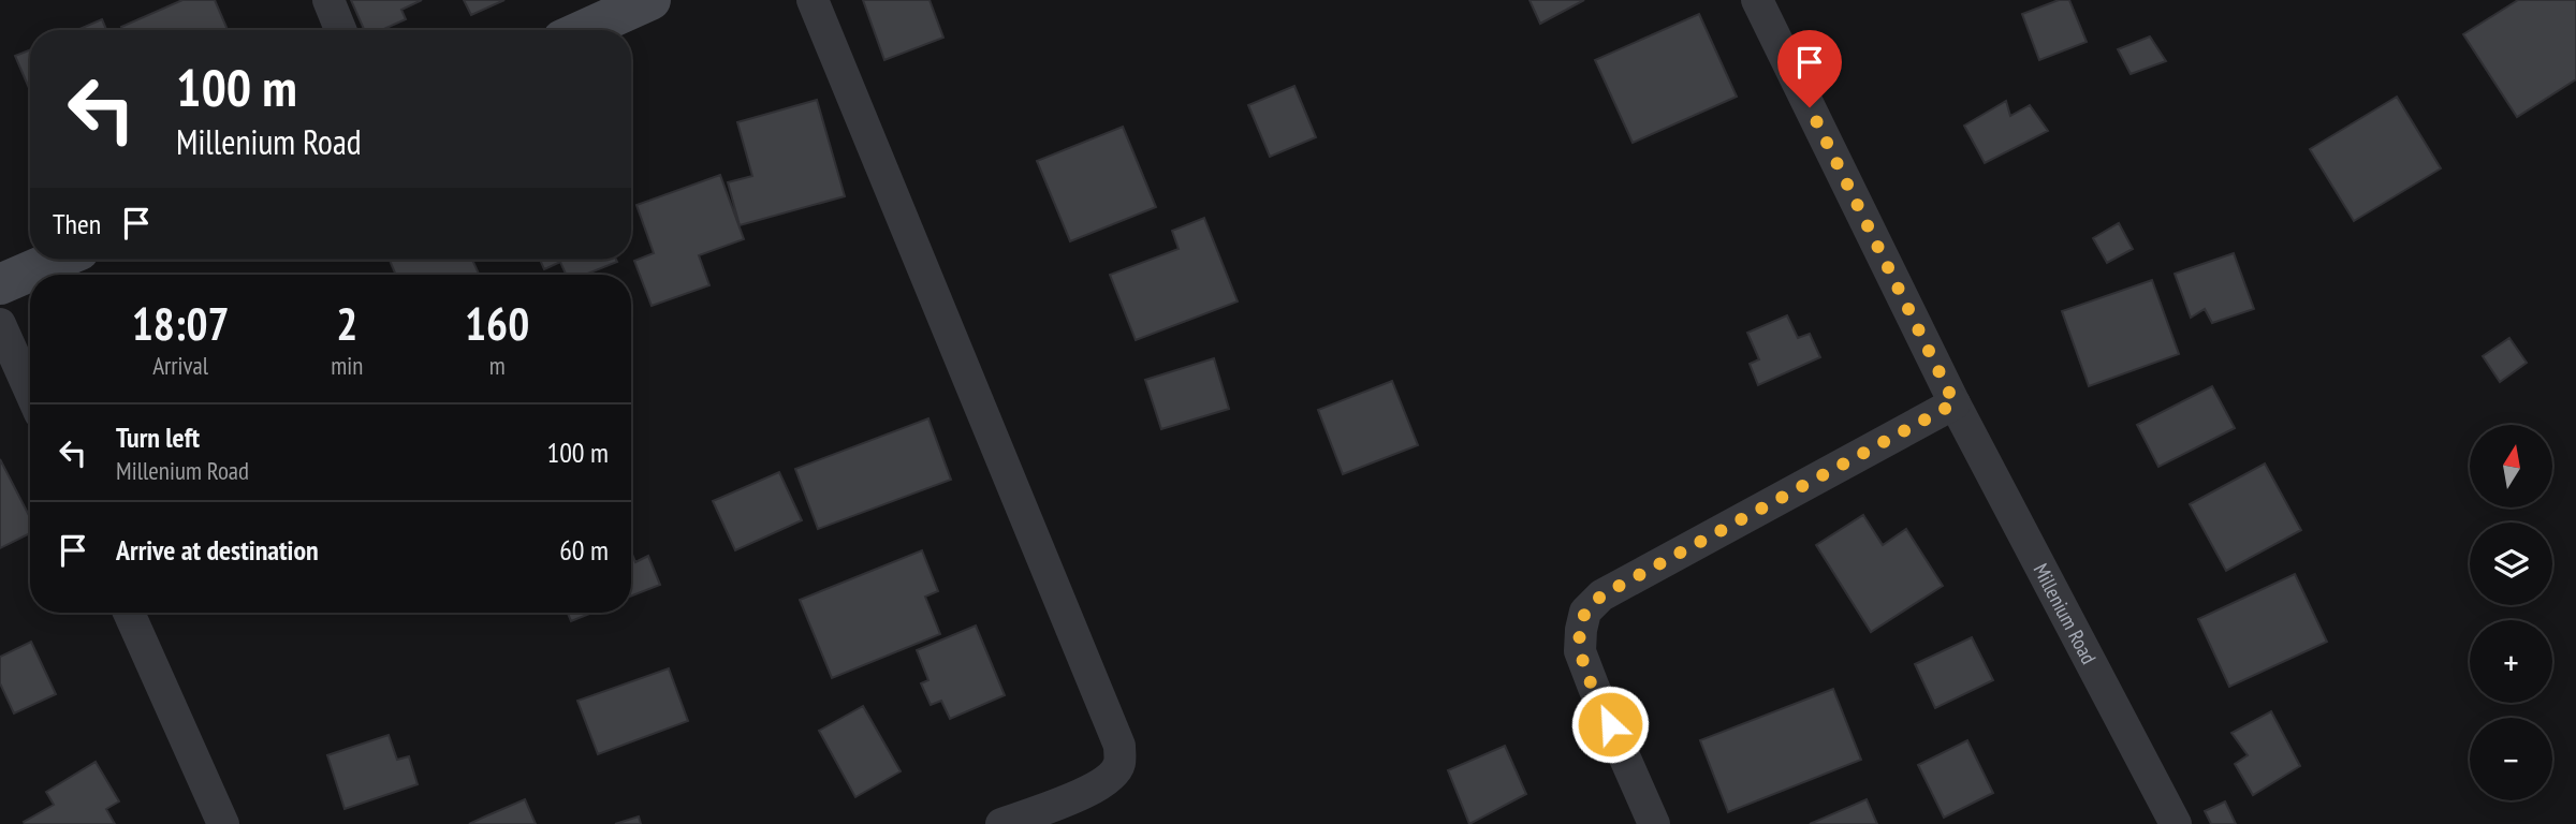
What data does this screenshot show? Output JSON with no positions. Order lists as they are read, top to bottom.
{
  "streets": {
    "street": ["Millenium Road"]
  },
  "north": "top",
  "page": {
    "turn": ["100 m", "Millenium Road"],
    "then": "Then",
    "eta": [
      "18:07",
      "Arrival",
      "2",
      "min",
      "160",
      "m"
    ],
    "list": [
      {
        "name": "Turn left",
        "note": "Millenium Road",
        "value": "100 m"
      },
      {
        "name": "Arrive at destination",
        "value": "60 m"
      }
    ],
    "map_buttons": ["+", "−"]
  }
}
